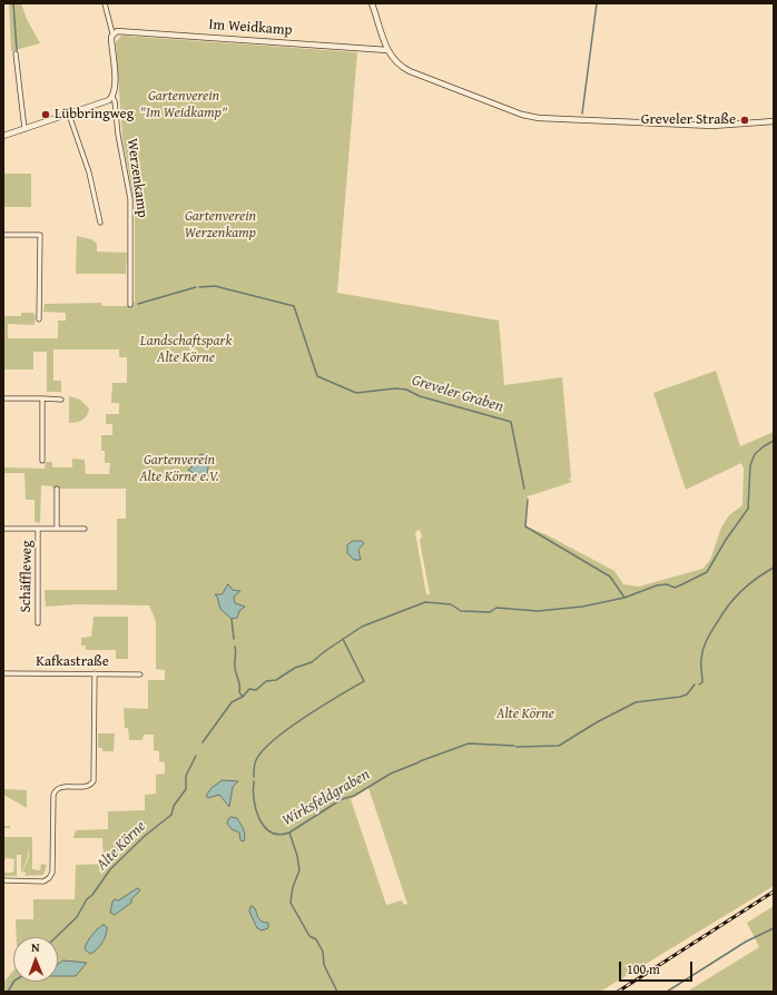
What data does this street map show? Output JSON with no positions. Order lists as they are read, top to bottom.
{
  "streets": {
    "street": [
      "Im Weidkamp",
      "Werzenkamp",
      "Schäffleweg",
      "Kafkastraße"
    ]
  },
  "crossings": [
    ["Im Weidkamp", "Werzenkamp"]
  ],
  "water": ["Greveler Graben", "Wirksfeldgraben", "Alte Körne"],
  "parks": [
    "Gartenverein \"Im Weidkamp\"",
    "Gartenverein Werzenkamp",
    "Landschaftspark Alte Körne",
    "Gartenverein Alte Körne e.V.",
    "Alte Körne"
  ],
  "places": ["Lübbringweg", "Greveler Straße"],
  "scale_bar": "100 m",
  "north": "top"
}
